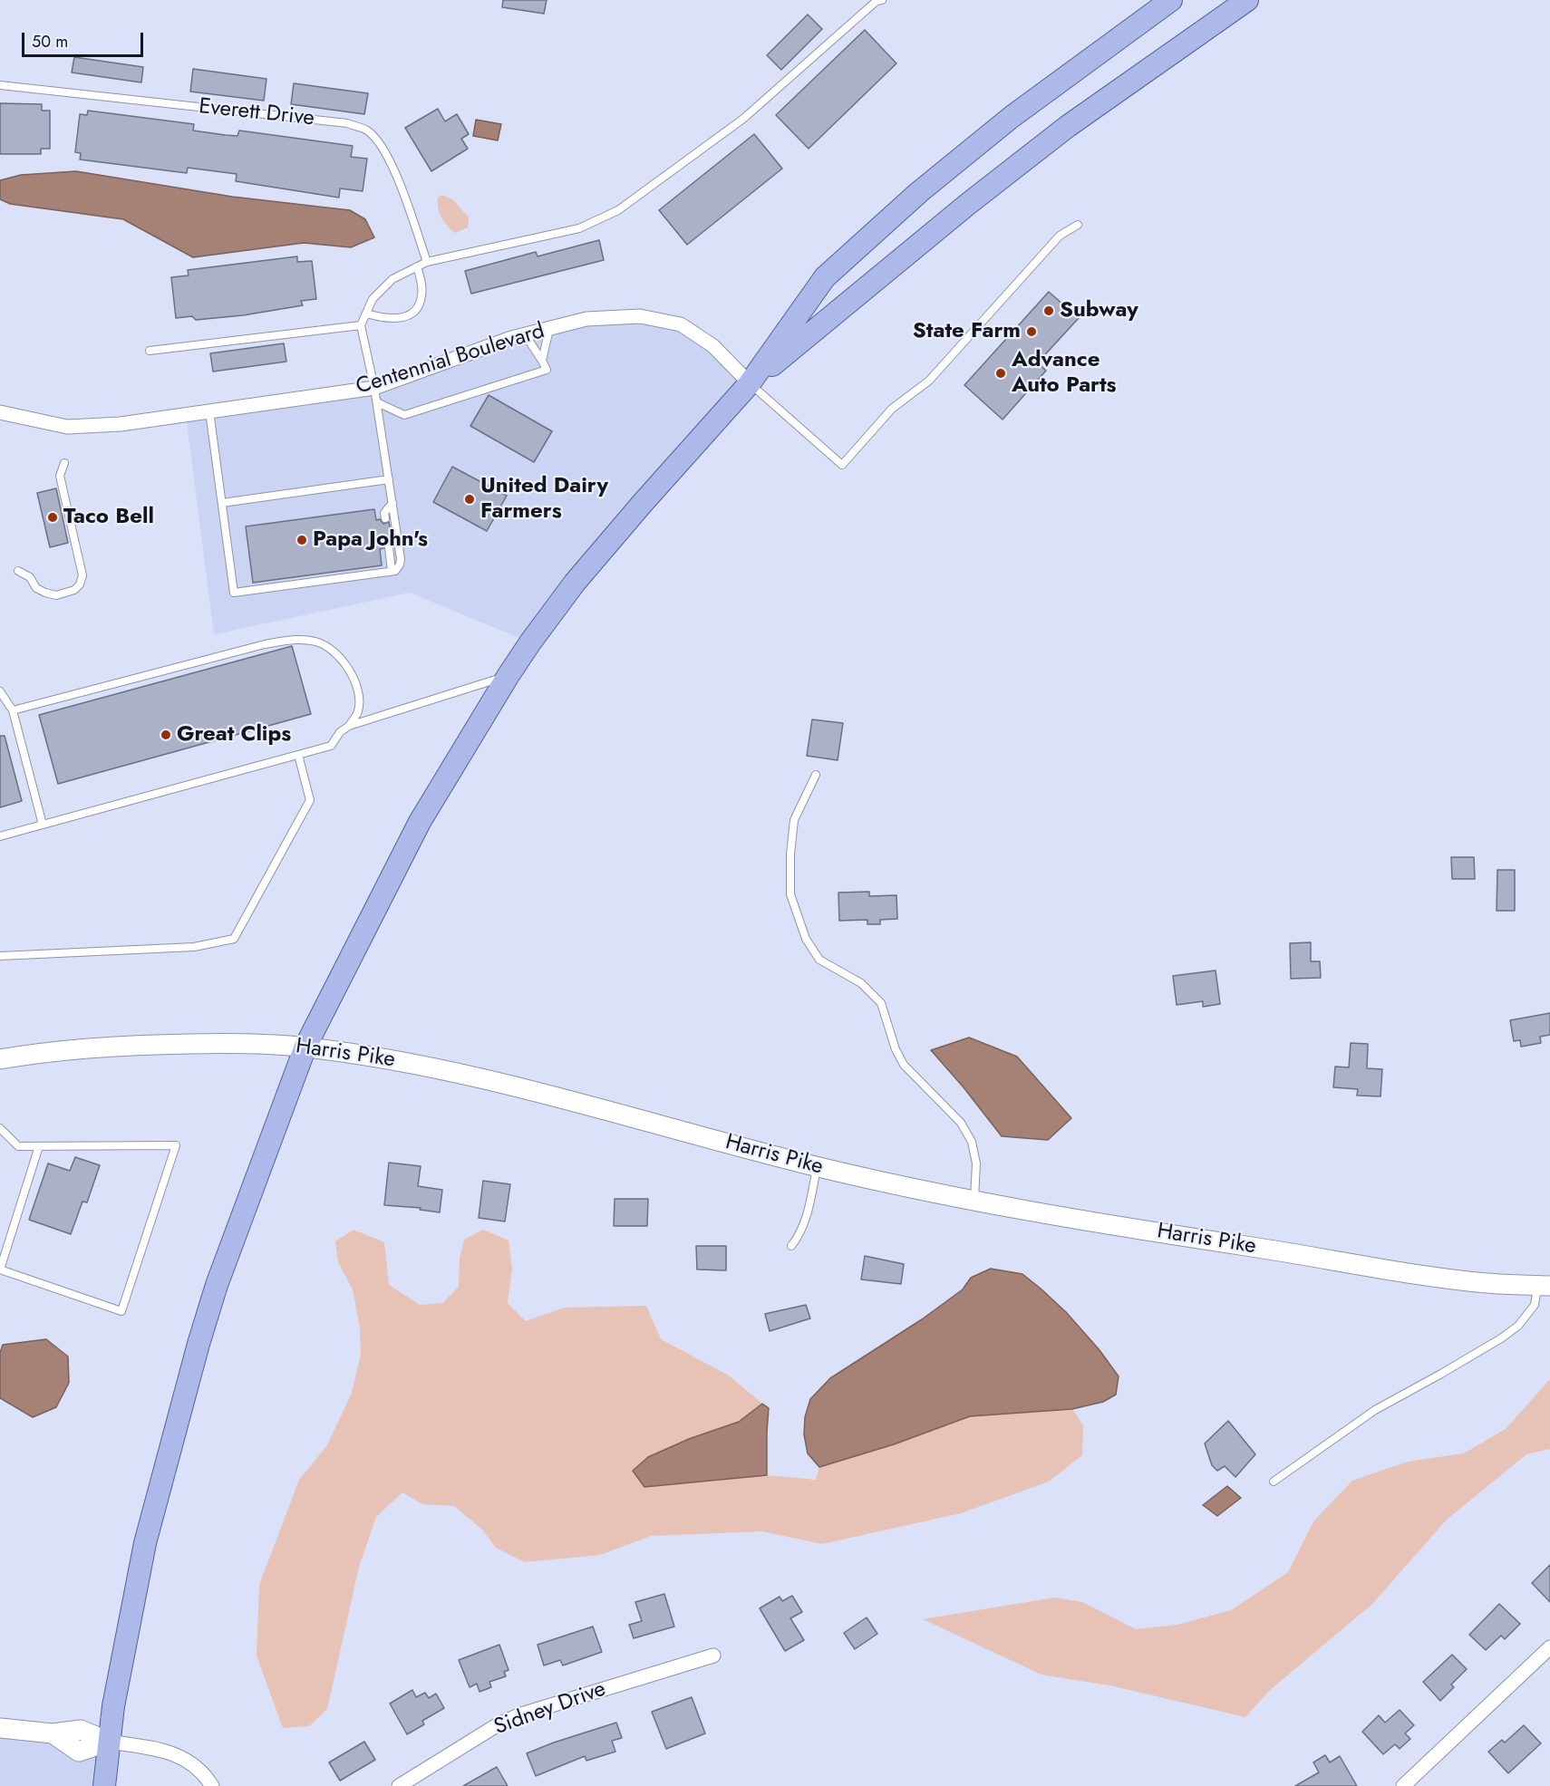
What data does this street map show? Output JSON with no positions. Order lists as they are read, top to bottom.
{
  "streets": {
    "main road": ["Harris Pike"],
    "street": ["Centennial Boulevard", "Sidney Drive"],
    "lane": ["Everett Drive"]
  },
  "places": [
    "Subway",
    "State Farm",
    "Advance Auto Parts",
    "United Dairy Farmers",
    "Taco Bell",
    "Papa John's",
    "Great Clips"
  ],
  "scale_bar": "50 m"
}
